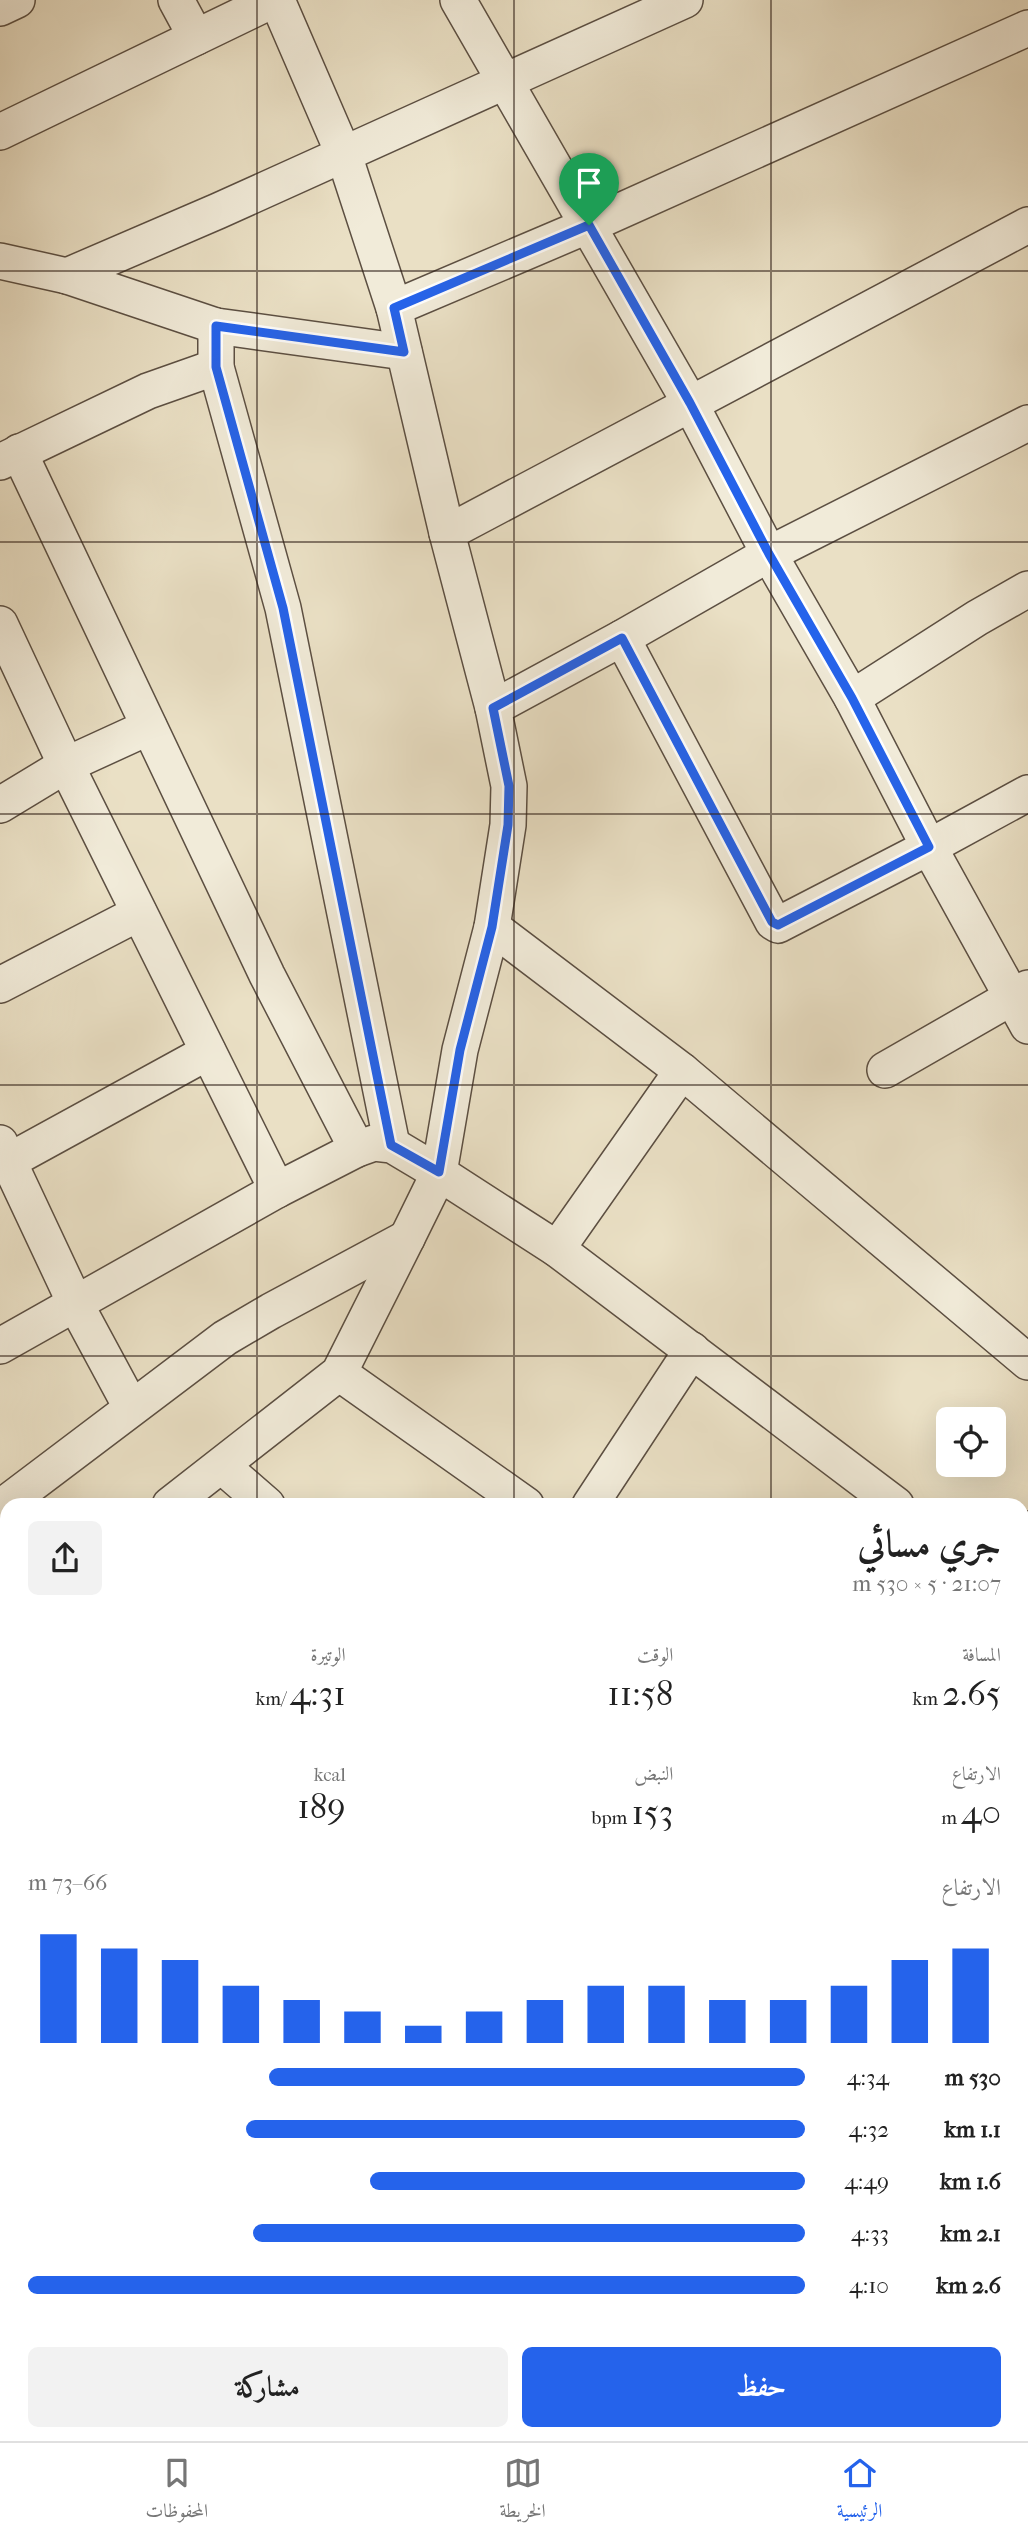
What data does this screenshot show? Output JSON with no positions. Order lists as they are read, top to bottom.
{
  "page": {
    "heading": ["جري مسائي", "21:07 · 5 × 530 m"],
    "stats": [
      ["المسافة", "2.65 km"],
      ["الوقت", "11:58"],
      ["الوتيرة", "4:31 /km"],
      ["الارتفاع", "40 m"],
      ["النبض", "153 bpm"],
      ["kcal", "189"]
    ],
    "chart": ["الارتفاع", "66–73 m"],
    "list": [
      {
        "name": "530 m",
        "note": "4:34"
      },
      {
        "name": "1.1 km",
        "note": "4:32"
      },
      {
        "name": "1.6 km",
        "note": "4:49"
      },
      {
        "name": "2.1 km",
        "note": "4:33"
      },
      {
        "name": "2.6 km",
        "note": "4:10"
      }
    ],
    "buttons": ["حفظ", "مشاركة"],
    "tabs": ["الرئيسية", "الخريطة", "المحفوظات"]
  }
}
